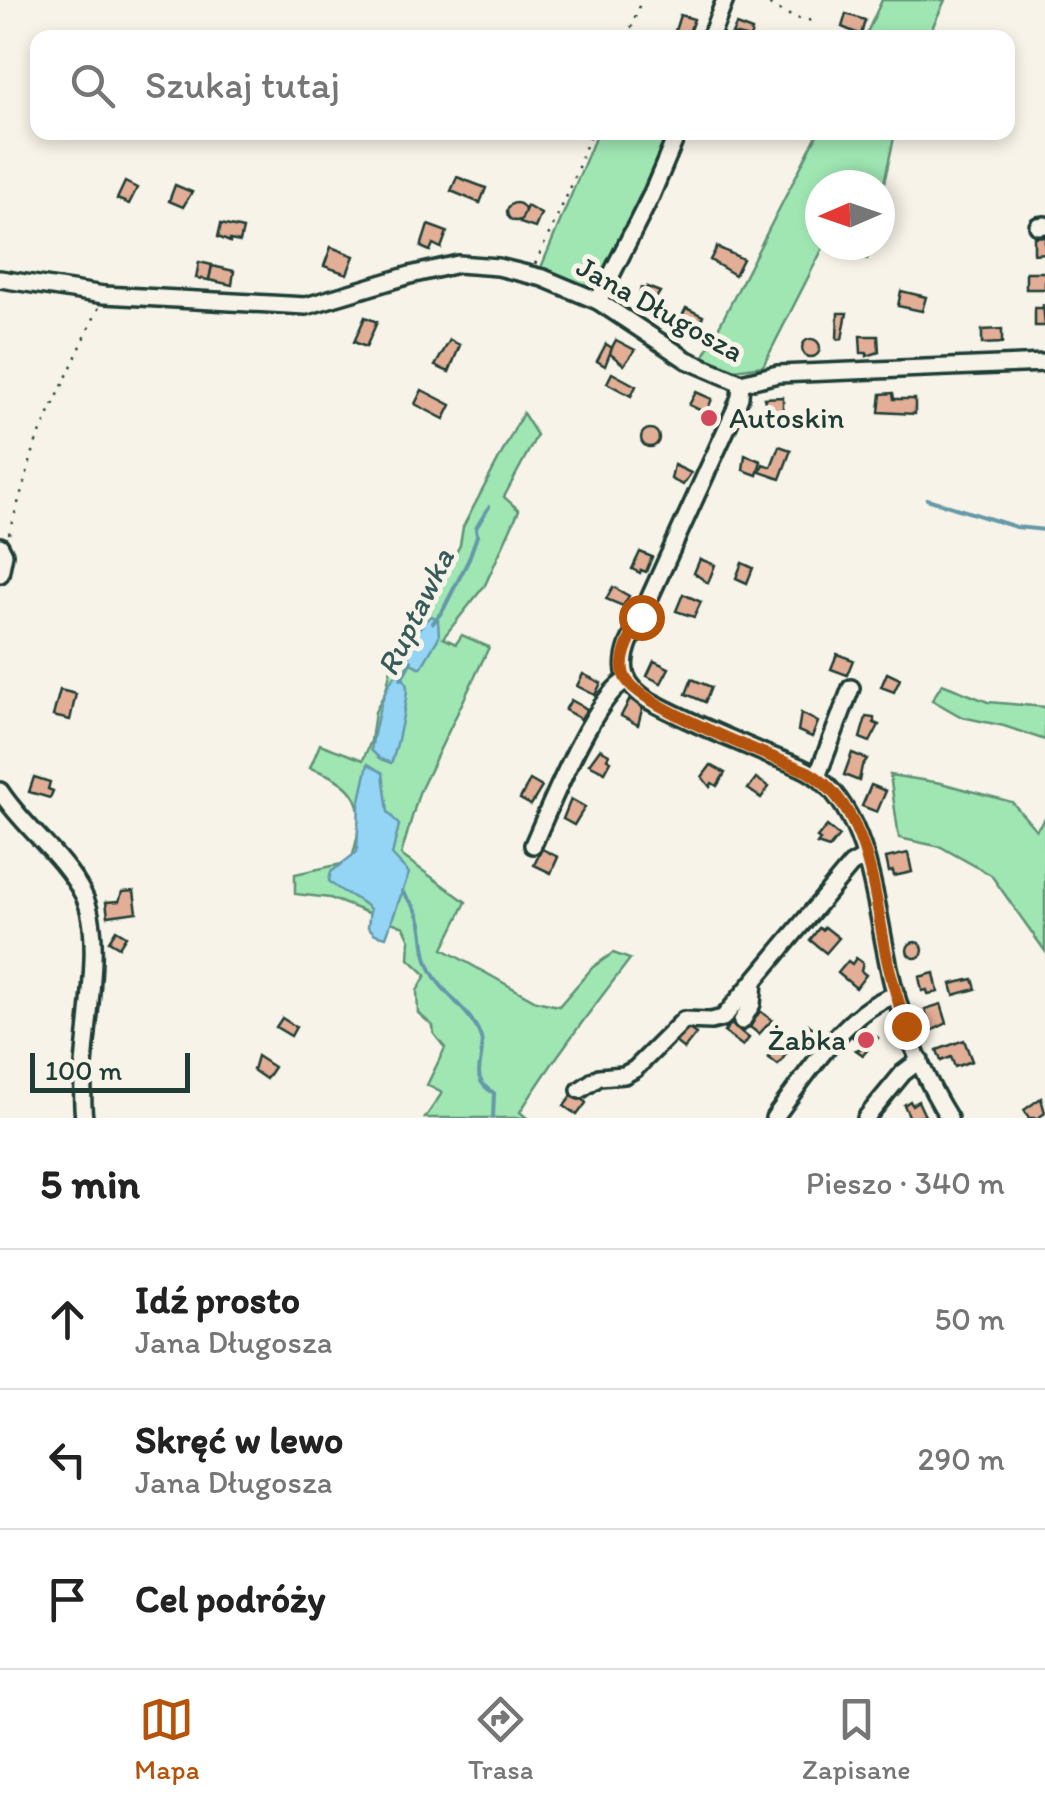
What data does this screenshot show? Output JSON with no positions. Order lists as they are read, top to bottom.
{
  "streets": {
    "street": ["Jana Długosza"]
  },
  "water": ["Ruptawka"],
  "places": ["Autoskin", "Żabka"],
  "scale_bar": "100 m",
  "north": "left",
  "page": {
    "search": "Szukaj tutaj",
    "scale": "100 m",
    "heading": ["5 min", "Pieszo · 340 m"],
    "list": [
      ["Idź prosto", "Jana Długosza", "50 m"],
      ["Skręć w lewo", "Jana Długosza", "290 m"],
      "Cel podróży"
    ],
    "nav": ["Mapa", "Trasa", "Zapisane"]
  }
}
